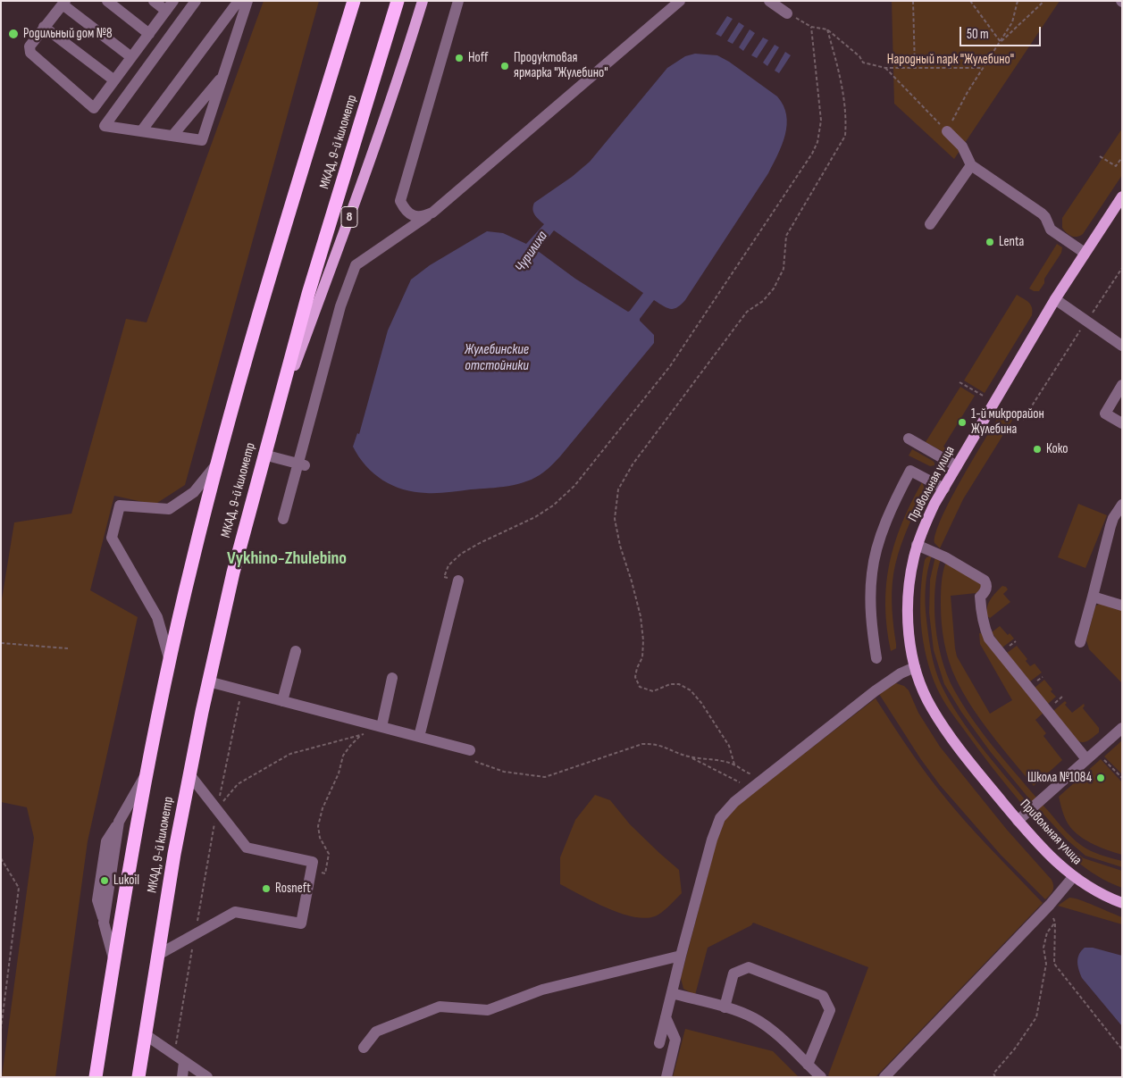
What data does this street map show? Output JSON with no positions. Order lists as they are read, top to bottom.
{
  "streets": {
    "highway": ["МКАД, 9-й километр"],
    "main road": ["8", "Привольная улица"]
  },
  "crossings": [
    ["МКАД, 9-й километр", "8"]
  ],
  "districts": ["Vykhino-Zhulebino"],
  "water": ["Чурилиха", "Жулебинские отстойники"],
  "parks": ["Народный парк \"Жулебино\""],
  "places": [
    "Родильный дом №8",
    "Hoff",
    "Продуктовая ярмарка \"Жулебино\"",
    "Lenta",
    "1-й микрорайон Жулебина",
    "Коко",
    "Школа №1084",
    "Lukoil",
    "Rosneft"
  ],
  "scale_bar": "50 m"
}
